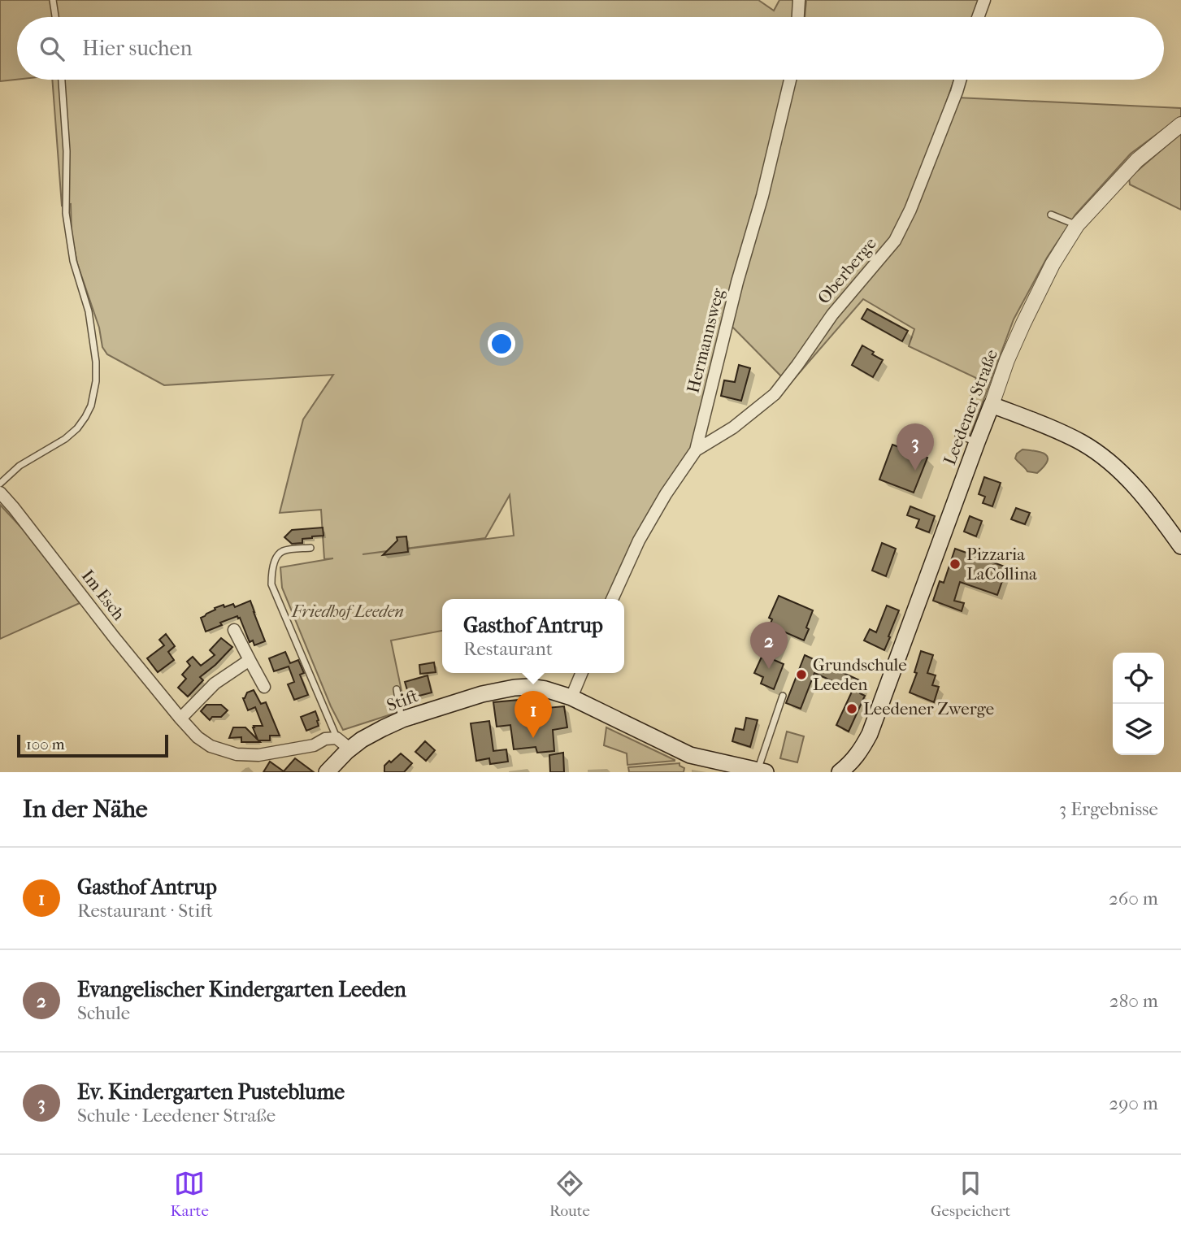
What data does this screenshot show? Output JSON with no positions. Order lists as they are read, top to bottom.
{
  "streets": {
    "main road": ["Leedener Straße", "Stift"],
    "street": ["Oberberge", "Hermannsweg", "Im Esch"]
  },
  "crossings": [
    ["Oberberge", "Hermannsweg"]
  ],
  "parks": ["Friedhof Leeden"],
  "places": ["Pizzaria LaCollina", "Grundschule Leeden", "Leedener Zwerge"],
  "scale_bar": "100 m",
  "page": {
    "search": "Hier suchen",
    "pins": ["3", "2", "1"],
    "popup": ["Gasthof Antrup", "Restaurant"],
    "scale": "100 m",
    "heading": ["In der Nähe", "3 Ergebnisse"],
    "list": [
      {
        "mark": "1",
        "name": "Gasthof Antrup",
        "note": "Restaurant · Stift",
        "value": "260 m"
      },
      {
        "mark": "2",
        "name": "Evangelischer Kindergarten Leeden",
        "note": "Schule",
        "value": "280 m"
      },
      {
        "mark": "3",
        "name": "Ev. Kindergarten Pusteblume",
        "note": "Schule · Leedener Straße",
        "value": "290 m"
      }
    ],
    "nav": ["Karte", "Route", "Gespeichert"]
  }
}
